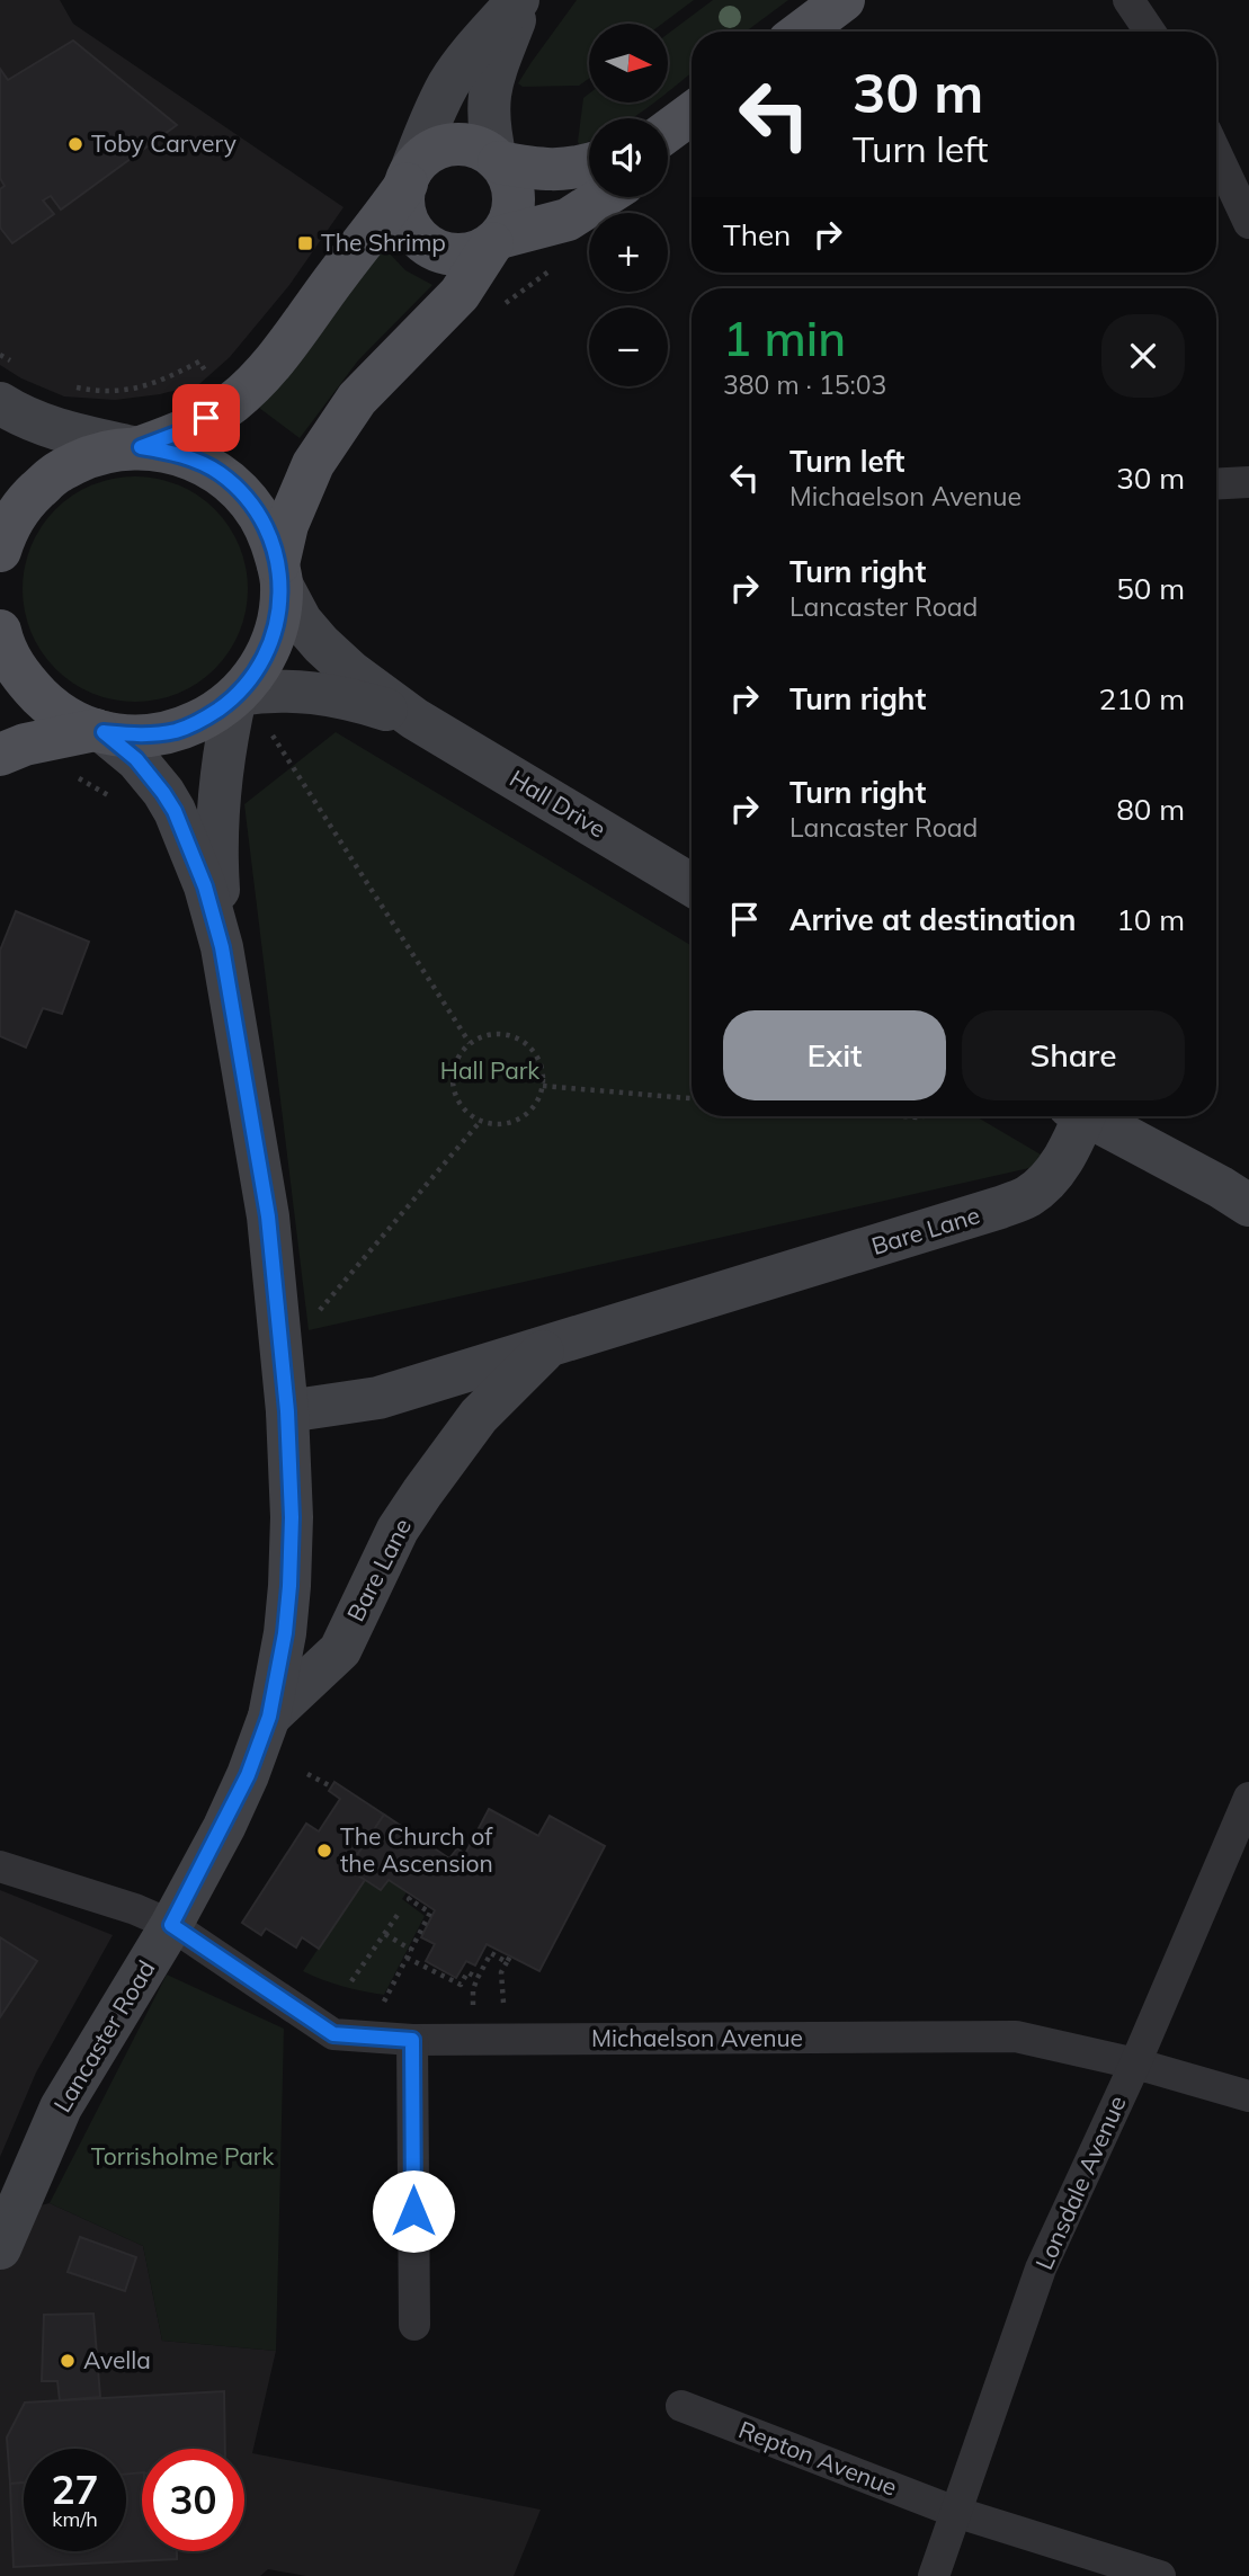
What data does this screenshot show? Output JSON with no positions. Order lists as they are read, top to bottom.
{
  "streets": {
    "main road": ["Hall Drive", "Bare Lane", "Lancaster Road"],
    "street": ["Michaelson Avenue", "Lonsdale Avenue", "Repton Avenue"]
  },
  "crossings": [
    ["Hall Drive", "Lancaster Road"],
    ["Bare Lane", "Lancaster Road"],
    ["Lancaster Road", "Michaelson Avenue"],
    ["Michaelson Avenue", "Lonsdale Avenue"],
    ["Lonsdale Avenue", "Repton Avenue"]
  ],
  "parks": ["Hall Park", "Torrisholme Park"],
  "places": {
    "other": ["Toby Carvery", "The Church of the Ascension", "Avella"],
    "transit": ["The Shrimp"]
  },
  "north": "right",
  "page": {
    "map_buttons": ["+", "−"],
    "turn": ["30 m", "Turn left"],
    "then": "Then",
    "heading": ["1 min", "380 m · 15:03"],
    "list": [
      {
        "name": "Turn left",
        "note": "Michaelson Avenue",
        "value": "30 m"
      },
      {
        "name": "Turn right",
        "note": "Lancaster Road",
        "value": "50 m"
      },
      {
        "name": "Turn right",
        "value": "210 m"
      },
      {
        "name": "Turn right",
        "note": "Lancaster Road",
        "value": "80 m"
      },
      {
        "name": "Arrive at destination",
        "value": "10 m"
      }
    ],
    "buttons": ["Exit", "Share"],
    "speed": "27 km/h",
    "limit": "30"
  }
}
